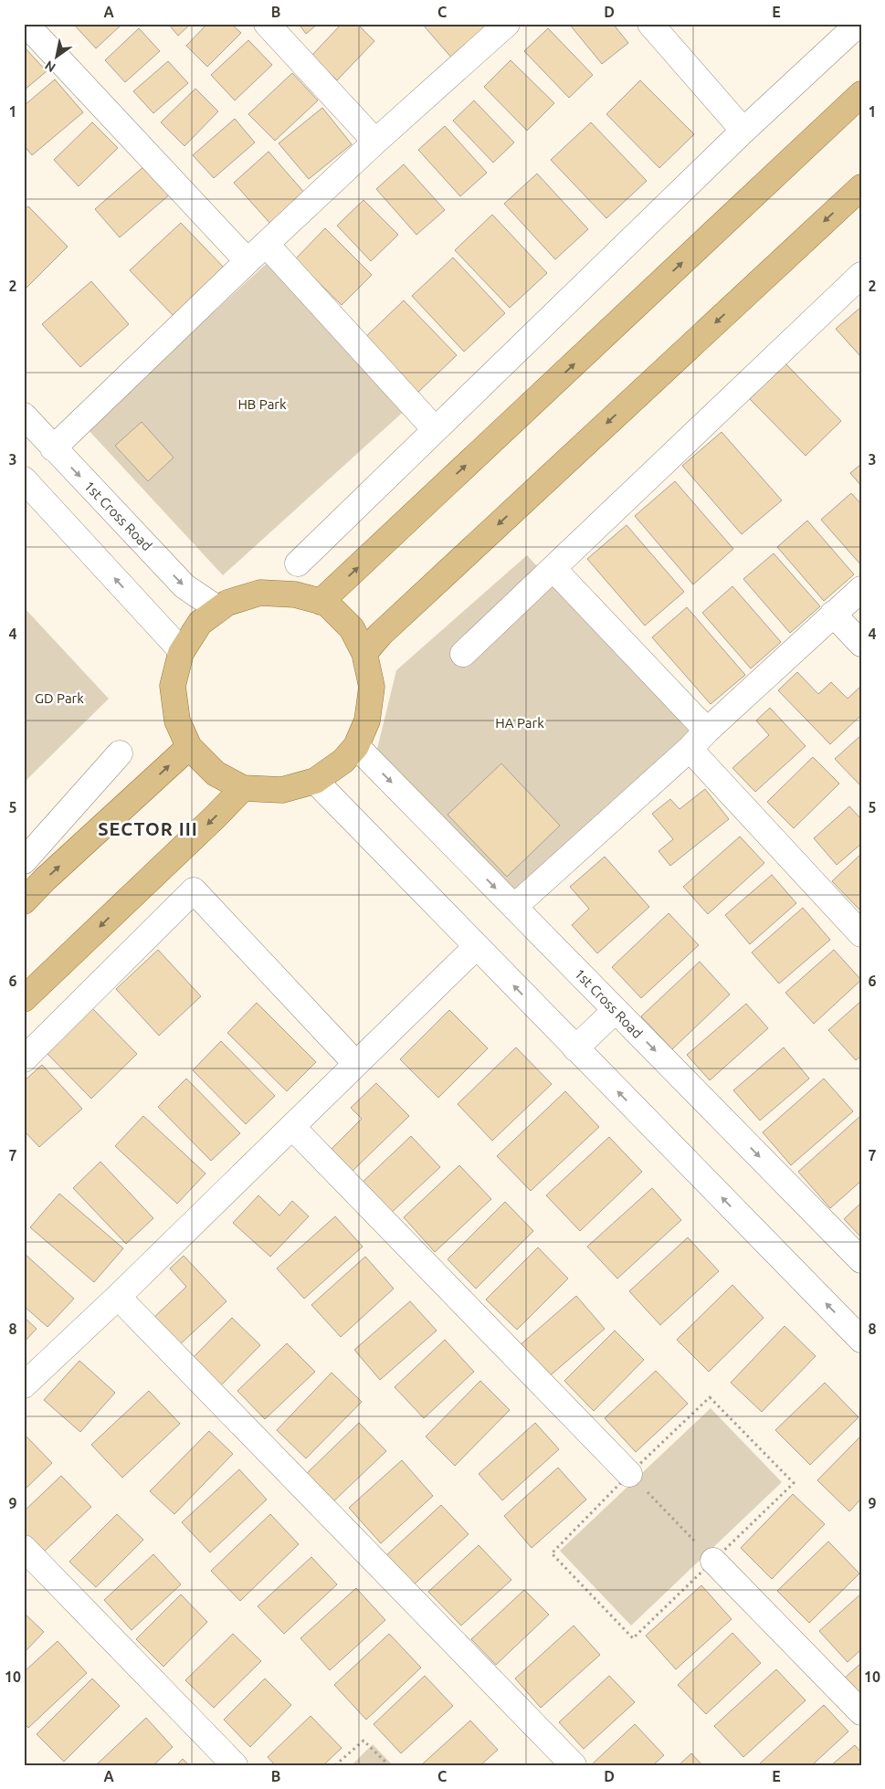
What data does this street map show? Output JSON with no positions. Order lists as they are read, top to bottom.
{
  "streets": {
    "street": ["1st Cross Road"]
  },
  "districts": ["SECTOR III"],
  "parks": ["HB Park", "GD Park", "HA Park"],
  "north": "bottom left",
  "grid": {
    "columns": [
      "A",
      "B",
      "C",
      "D",
      "E"
    ],
    "rows": [
      "1",
      "2",
      "3",
      "4",
      "5",
      "6",
      "7",
      "8",
      "9",
      "10"
    ]
  }
}
